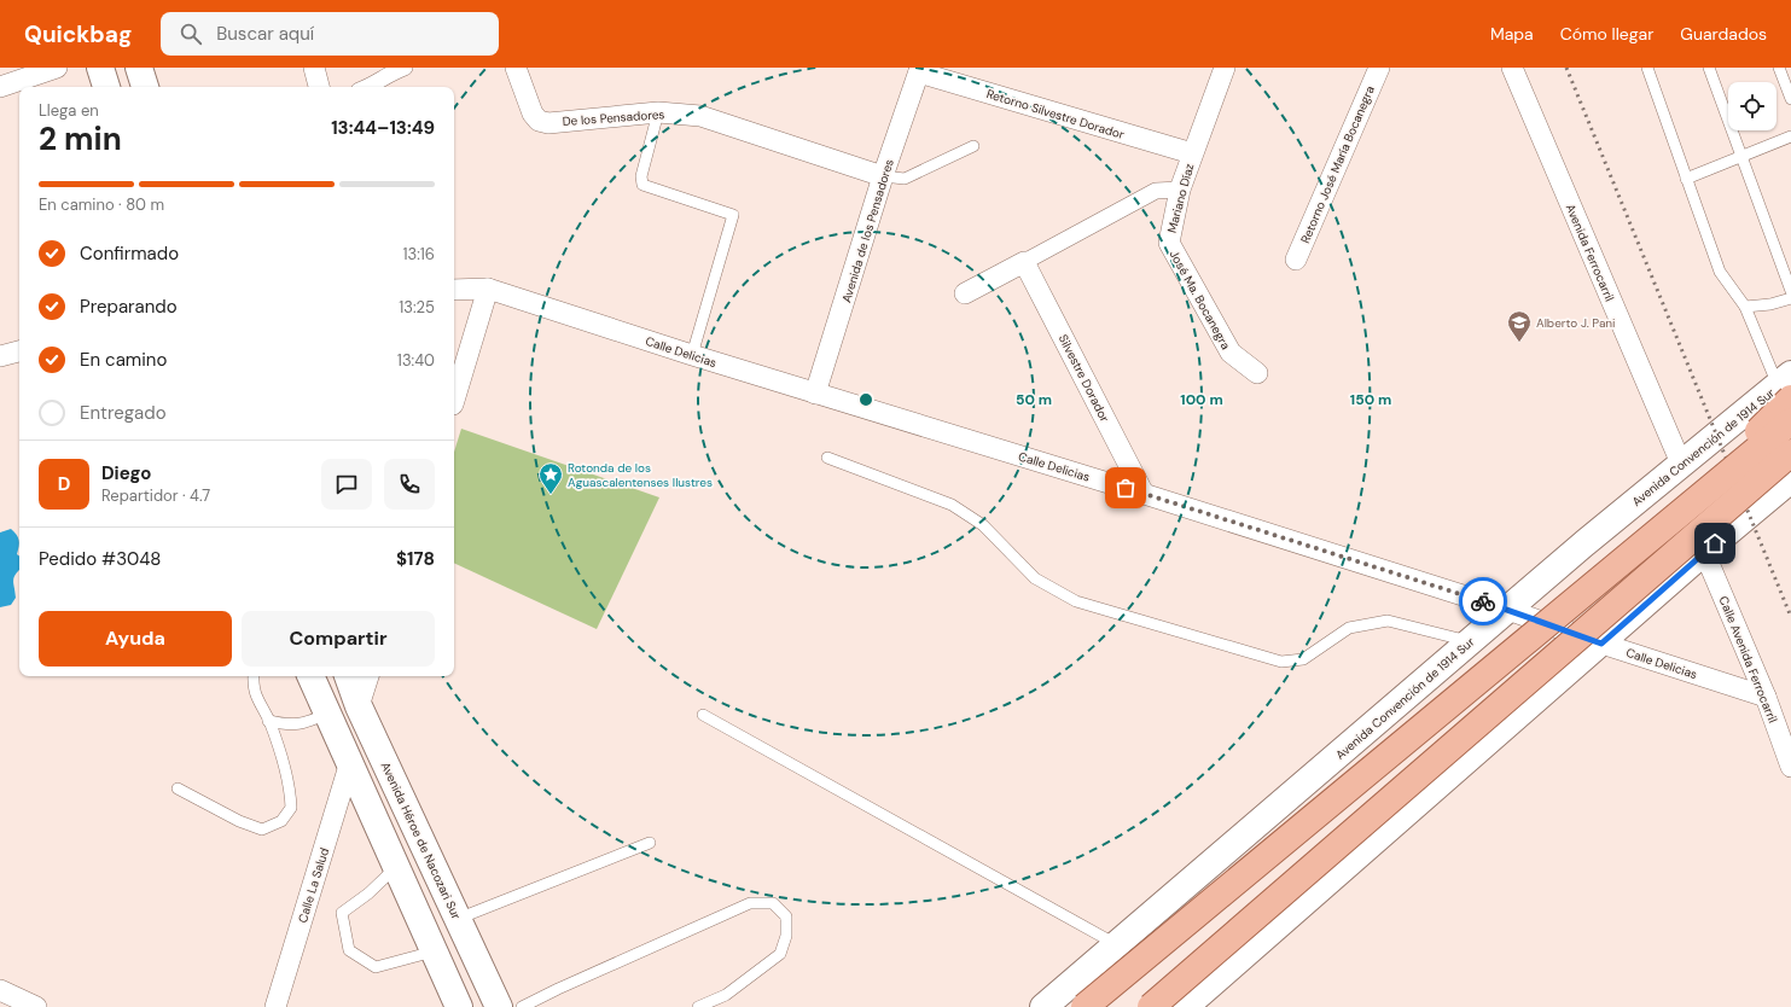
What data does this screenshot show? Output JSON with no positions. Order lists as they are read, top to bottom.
{
  "streets": {
    "main road": ["Avenida Convención de 1914 Sur", "Avenida Héroe de Nacozari Sur"],
    "street": [
      "Retorno Silvestre Dorador",
      "De los Pensadores",
      "Retorno José María Bocanegra",
      "Mariano Díaz",
      "Avenida de los Pensadores",
      "Avenida Ferrocarril",
      "José Ma. Bocanegra",
      "Calle Delicias",
      "Silvestre Dorador",
      "Calle Avenida Ferrocarril",
      "Calle La Salud"
    ]
  },
  "crossings": [
    ["Retorno Silvestre Dorador", "Mariano Díaz"],
    ["Retorno Silvestre Dorador", "Avenida de los Pensadores"],
    ["De los Pensadores", "Avenida de los Pensadores"],
    ["Mariano Díaz", "José Ma. Bocanegra"],
    ["Avenida de los Pensadores", "Calle Delicias"],
    ["Avenida Ferrocarril", "Avenida Convención de 1914 Sur"],
    ["Calle Delicias", "Silvestre Dorador"],
    ["Calle Delicias", "Avenida Convención de 1914 Sur"],
    ["Calle Delicias", "Calle Avenida Ferrocarril"]
  ],
  "places": {
    "school or university": ["Alberto J. Pani"],
    "place": ["Rotonda de los Aguascalentenses Ilustres"]
  },
  "page": {
    "header": "Quickbag",
    "search": "Buscar aquí",
    "nav": ["Mapa", "Cómo llegar", "Guardados"],
    "heading": ["2 min", "Llega en", "13:44–13:49"],
    "panel": [
      "Diego",
      "Repartidor · 4.7",
      "Pedido #3048",
      "$178"
    ],
    "bar": "En camino · 80 m",
    "list": [
      ["Confirmado", "13:16"],
      ["Preparando", "13:25"],
      ["En camino", "13:40"],
      "Entregado"
    ],
    "round": "D",
    "buttons": ["Ayuda", "Compartir"]
  },
  "rings": ["50 m", "100 m", "150 m"]
}
